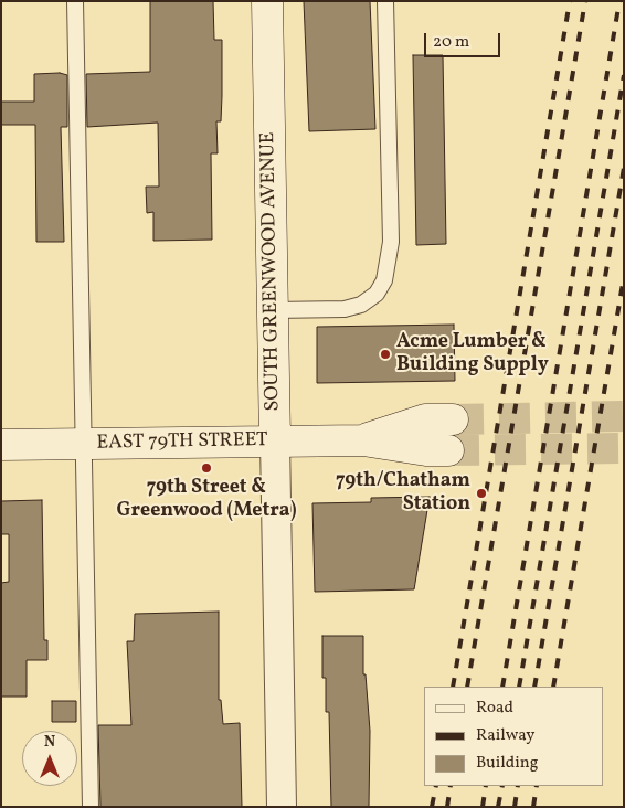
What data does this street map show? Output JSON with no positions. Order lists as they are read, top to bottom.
{
  "streets": {
    "main road": ["SOUTH GREENWOOD AVENUE", "EAST 79TH STREET"]
  },
  "crossings": [
    ["SOUTH GREENWOOD AVENUE", "EAST 79TH STREET"]
  ],
  "places": ["Acme Lumber & Building Supply", "79th Street & Greenwood (Metra)", "79th/Chatham Station"],
  "legend": ["Road", "Railway", "Building"],
  "scale_bar": "20 m",
  "north": "top"
}
